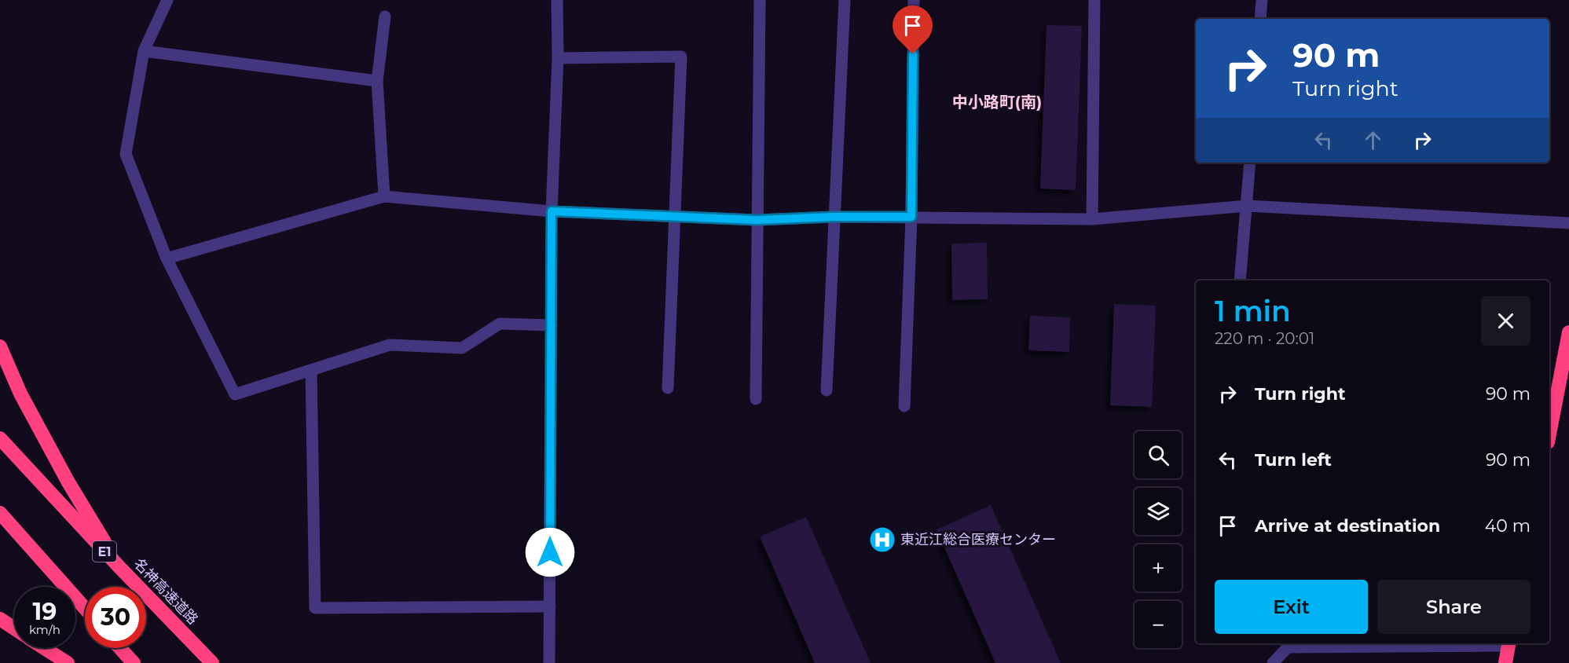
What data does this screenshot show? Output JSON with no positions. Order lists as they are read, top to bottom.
{
  "streets": {
    "highway": ["E1", "名神高速道路"]
  },
  "districts": ["中小路町(南)"],
  "places": {
    "hospital": ["東近江総合医療センター"]
  },
  "page": {
    "turn": ["90 m", "Turn right"],
    "heading": ["1 min", "220 m · 20:01"],
    "list": [
      {
        "name": "Turn right",
        "value": "90 m"
      },
      {
        "name": "Turn left",
        "value": "90 m"
      },
      {
        "name": "Arrive at destination",
        "value": "40 m"
      }
    ],
    "map_buttons": ["+", "−"],
    "buttons": ["Exit", "Share"],
    "speed": "19 km/h",
    "limit": "30"
  }
}
